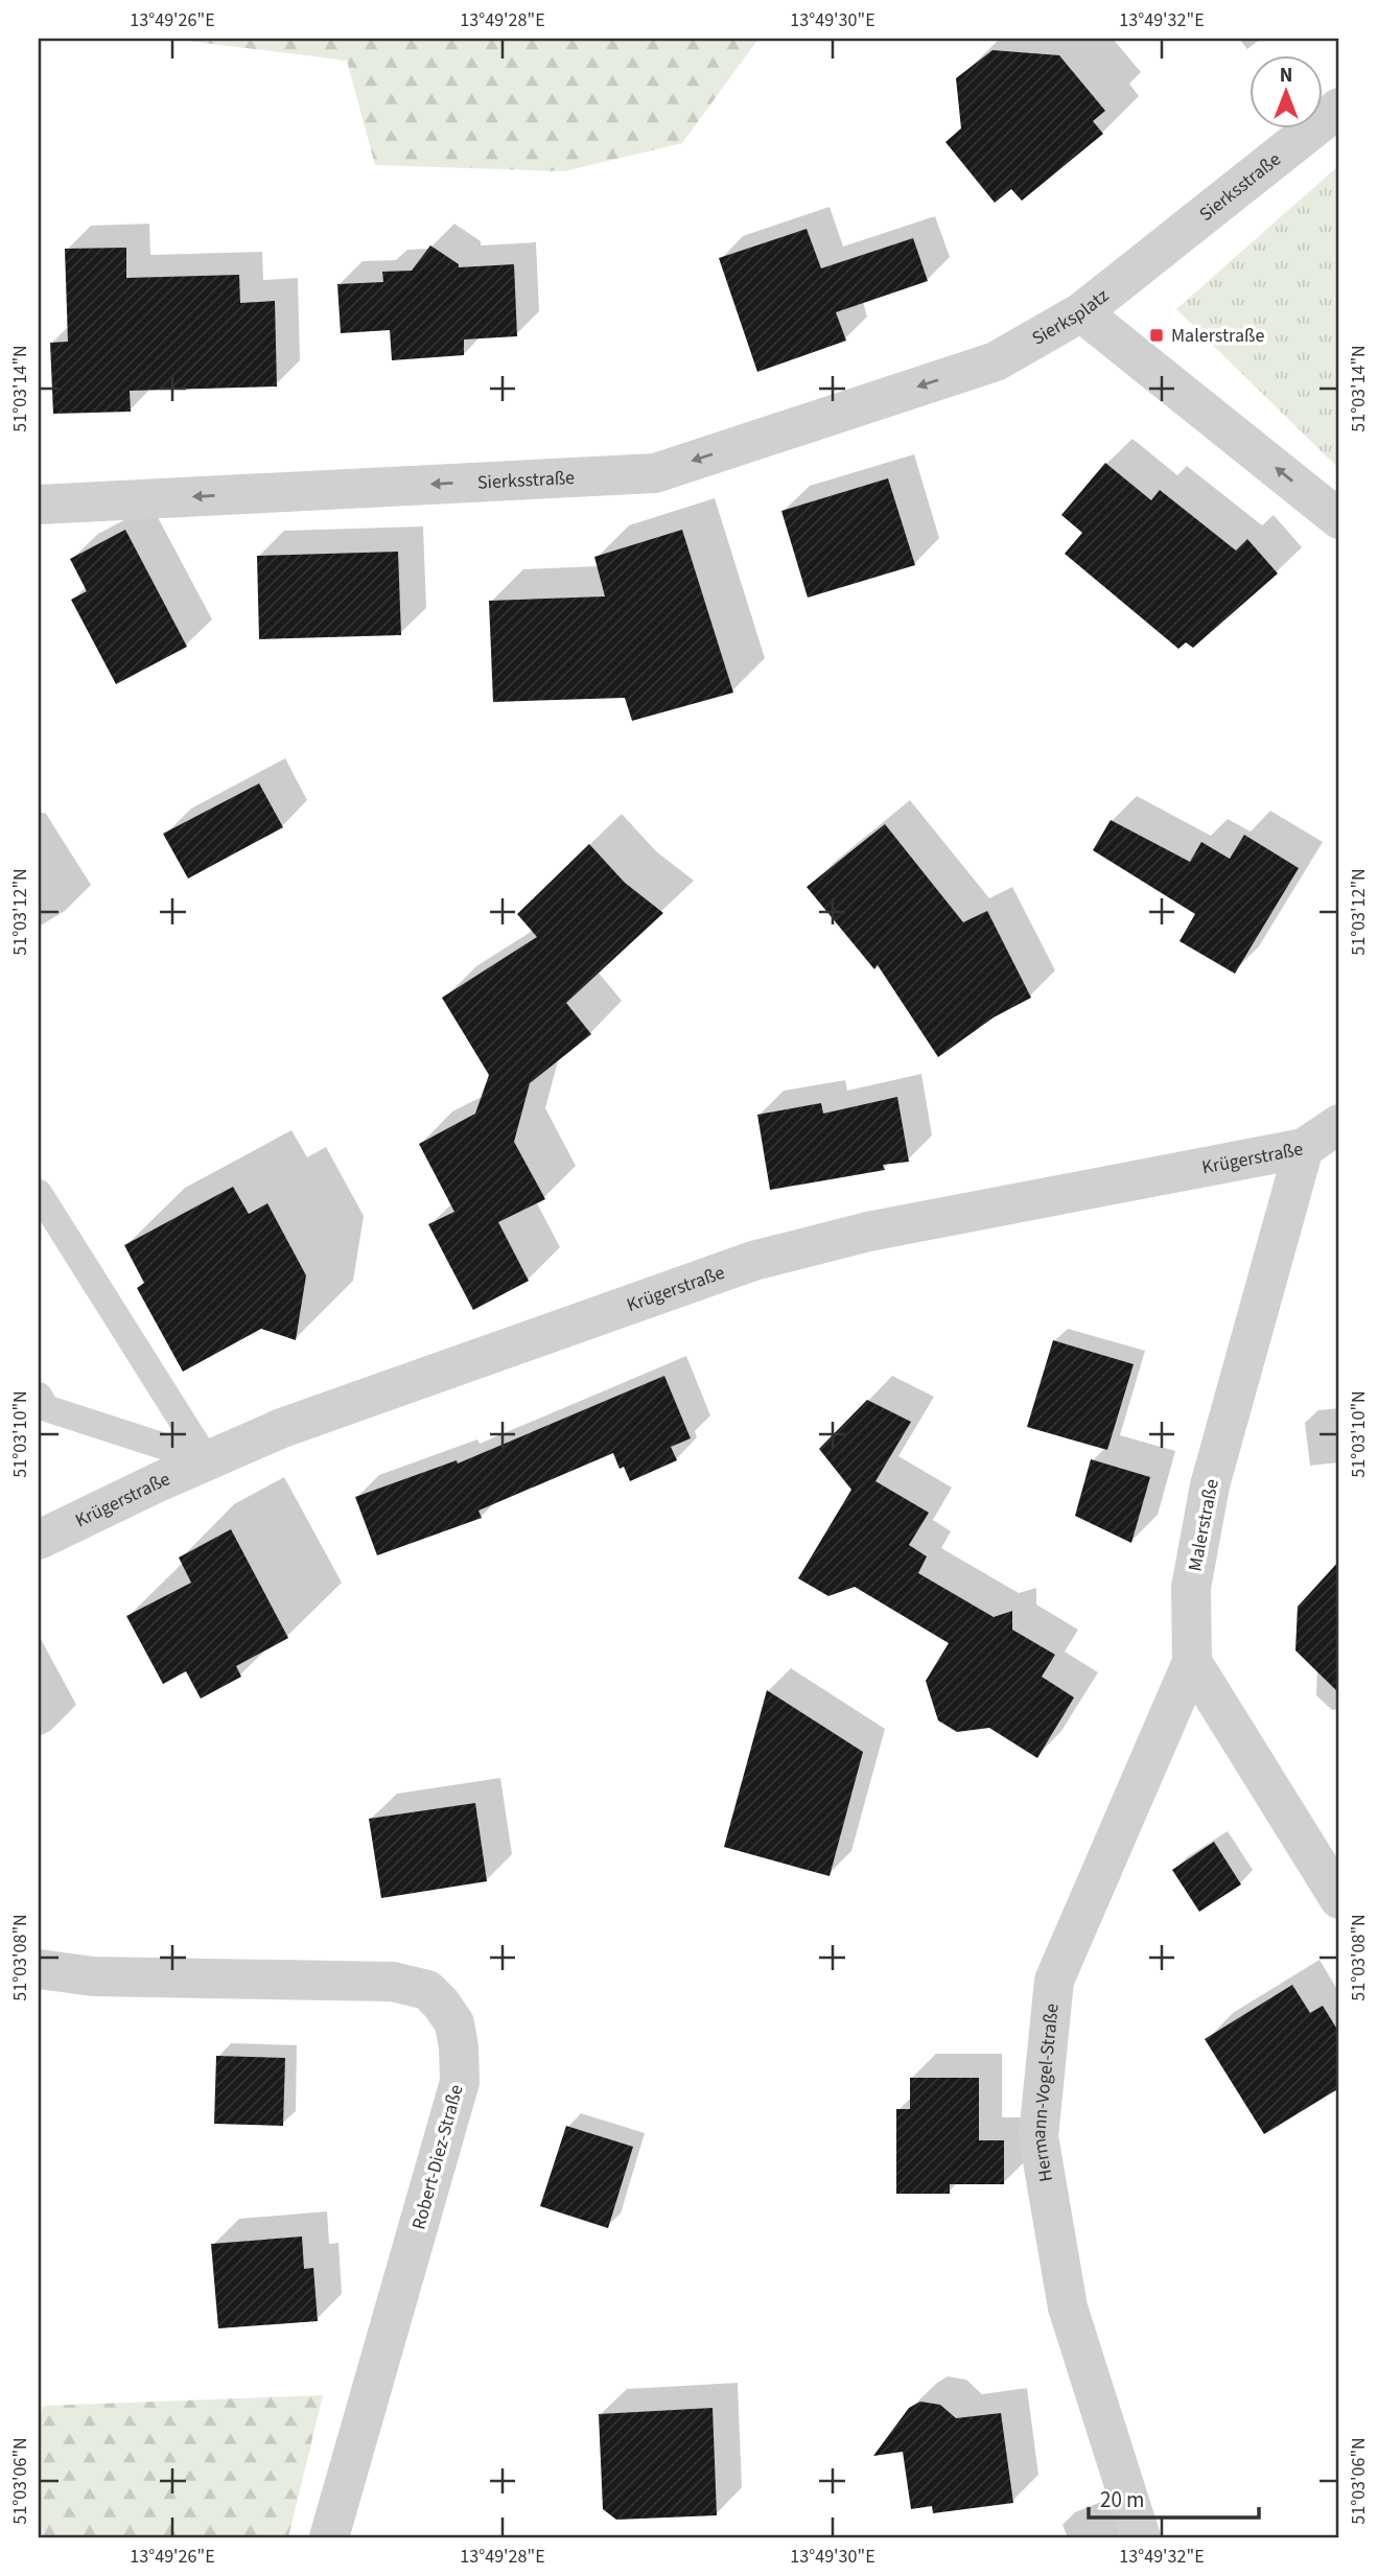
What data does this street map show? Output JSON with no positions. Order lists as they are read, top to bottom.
{
  "streets": {
    "street": [
      "Sierksstraße",
      "Sierksplatz",
      "Krügerstraße",
      "Malerstraße",
      "Hermann-Vogel-Straße",
      "Robert-Diez-Straße"
    ]
  },
  "crossings": [
    ["Sierksstraße", "Sierksplatz"],
    ["Krügerstraße", "Malerstraße"],
    ["Malerstraße", "Hermann-Vogel-Straße"]
  ],
  "one_way": ["Sierksstraße"],
  "places": {
    "transit": ["Malerstraße"]
  },
  "scale_bar": "20 m",
  "north": "top",
  "coordinates": [
    "13°49'26\"E",
    "13°49'28\"E",
    "13°49'30\"E",
    "13°49'32\"E",
    "51°03'14\"N",
    "51°03'12\"N",
    "51°03'10\"N",
    "51°03'08\"N",
    "51°03'06\"N"
  ]
}
